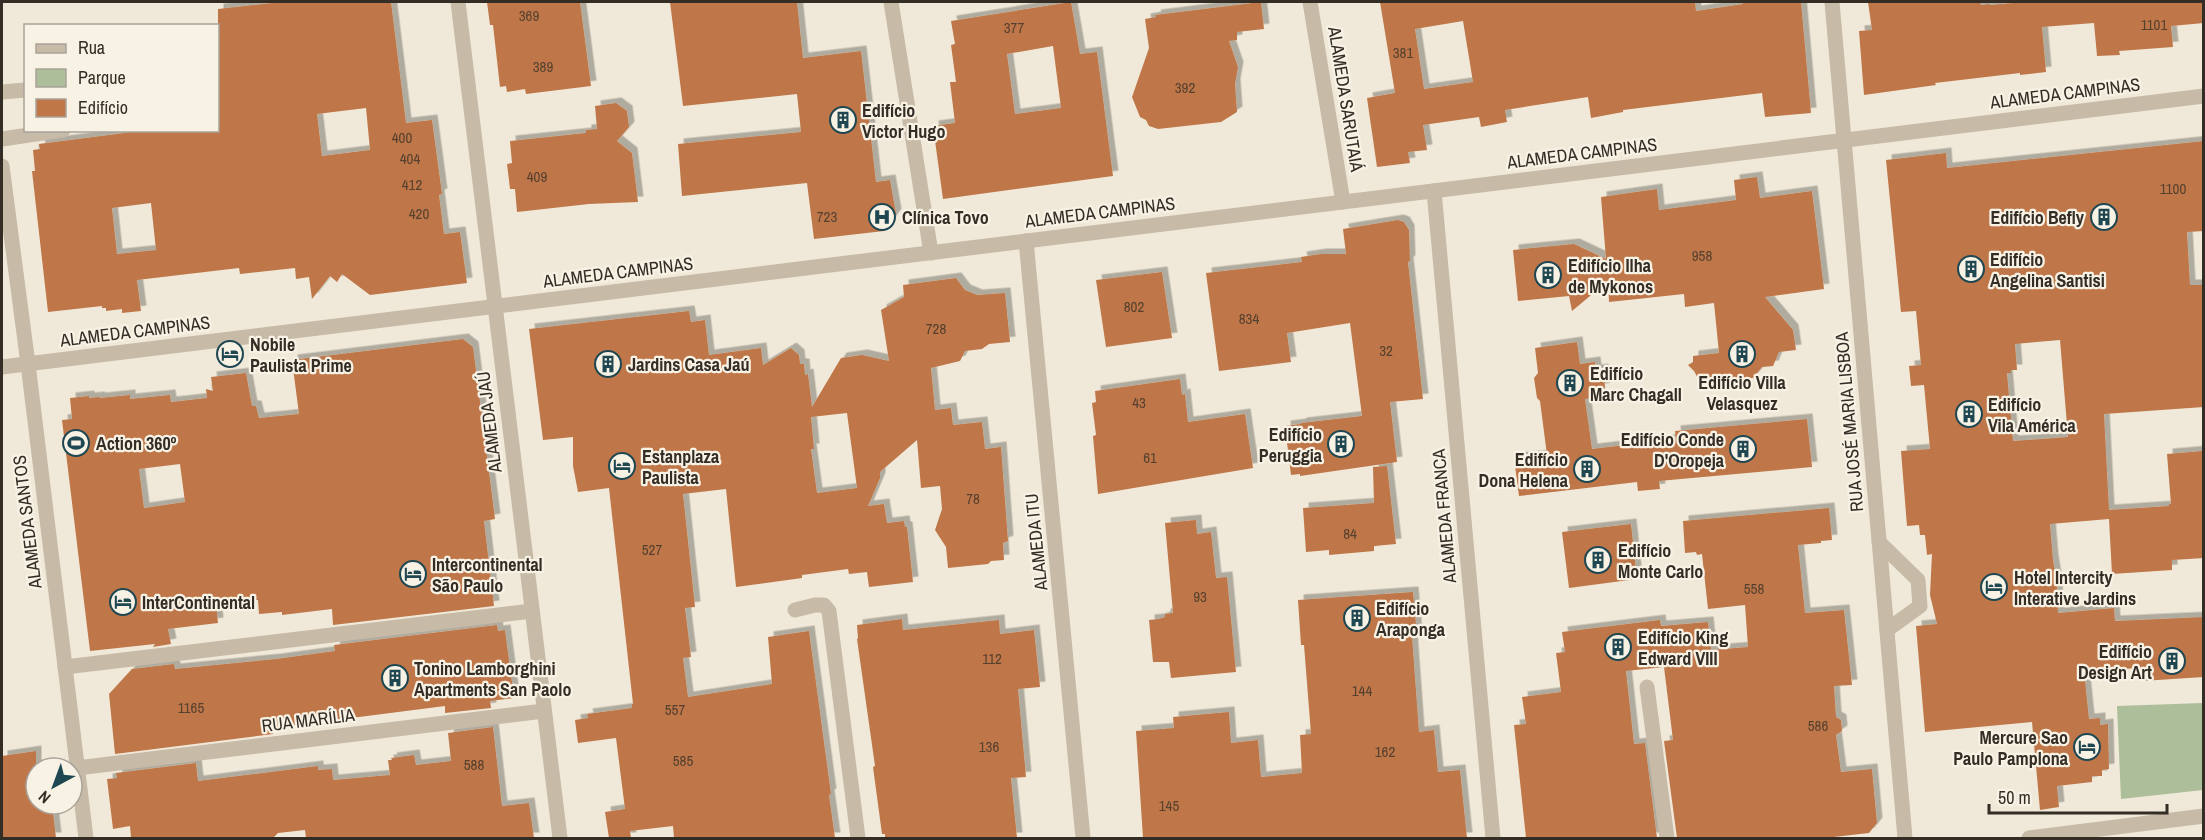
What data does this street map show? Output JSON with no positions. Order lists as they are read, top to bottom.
{
  "streets": {
    "street": [
      "ALAMEDA CAMPINAS",
      "ALAMEDA SARUTAIÁ",
      "ALAMEDA JAÚ",
      "RUA JOSÉ MARIA LISBOA",
      "ALAMEDA FRANCA",
      "ALAMEDA SANTOS",
      "ALAMEDA ITU",
      "RUA MARÍLIA"
    ]
  },
  "crossings": [
    ["ALAMEDA CAMPINAS", "ALAMEDA SARUTAIÁ"],
    ["ALAMEDA CAMPINAS", "ALAMEDA JAÚ"],
    ["ALAMEDA CAMPINAS", "RUA JOSÉ MARIA LISBOA"],
    ["ALAMEDA CAMPINAS", "ALAMEDA FRANCA"],
    ["ALAMEDA CAMPINAS", "ALAMEDA SANTOS"],
    ["ALAMEDA CAMPINAS", "ALAMEDA ITU"],
    ["ALAMEDA JAÚ", "RUA MARÍLIA"]
  ],
  "places": {
    "building": [
      "Edifício Victor Hugo",
      "Edifício Befly",
      "Edifício Angelina Santisi",
      "Edifício Ilha de Mykonos",
      "Edifício Villa Velasquez",
      "Jardins Casa Jaú",
      "Edifício Marc Chagall",
      "Edifício Vila América",
      "Edifício Peruggia",
      "Edifício Conde D'Oropeja",
      "Edifício Dona Helena",
      "Edifício Monte Carlo",
      "Edifício Araponga",
      "Edifício King Edward VIII",
      "Edifício Design Art",
      "Tonino Lamborghini Apartments San Paolo"
    ],
    "hospital": ["Clínica Tovo"],
    "hotel": [
      "Nobile Paulista Prime",
      "Estanplaza Paulista",
      "Intercontinental São Paulo",
      "Hotel Intercity Interative Jardins",
      "InterContinental",
      "Mercure Sao Paulo Pamplona"
    ],
    "sports": ["Action 360º"]
  },
  "house_numbers": [
    "369",
    "1101",
    "377",
    "381",
    "389",
    "392",
    "400",
    "404",
    "409",
    "412",
    "1100",
    "420",
    "723",
    "958",
    "802",
    "834",
    "728",
    "32",
    "43",
    "61",
    "78",
    "84",
    "527",
    "558",
    "93",
    "112",
    "144",
    "1165",
    "557",
    "586",
    "136",
    "162",
    "585",
    "588",
    "145"
  ],
  "legend": ["Rua", "Parque", "Edifício"],
  "scale_bar": "50 m",
  "north": "bottom left"
}
